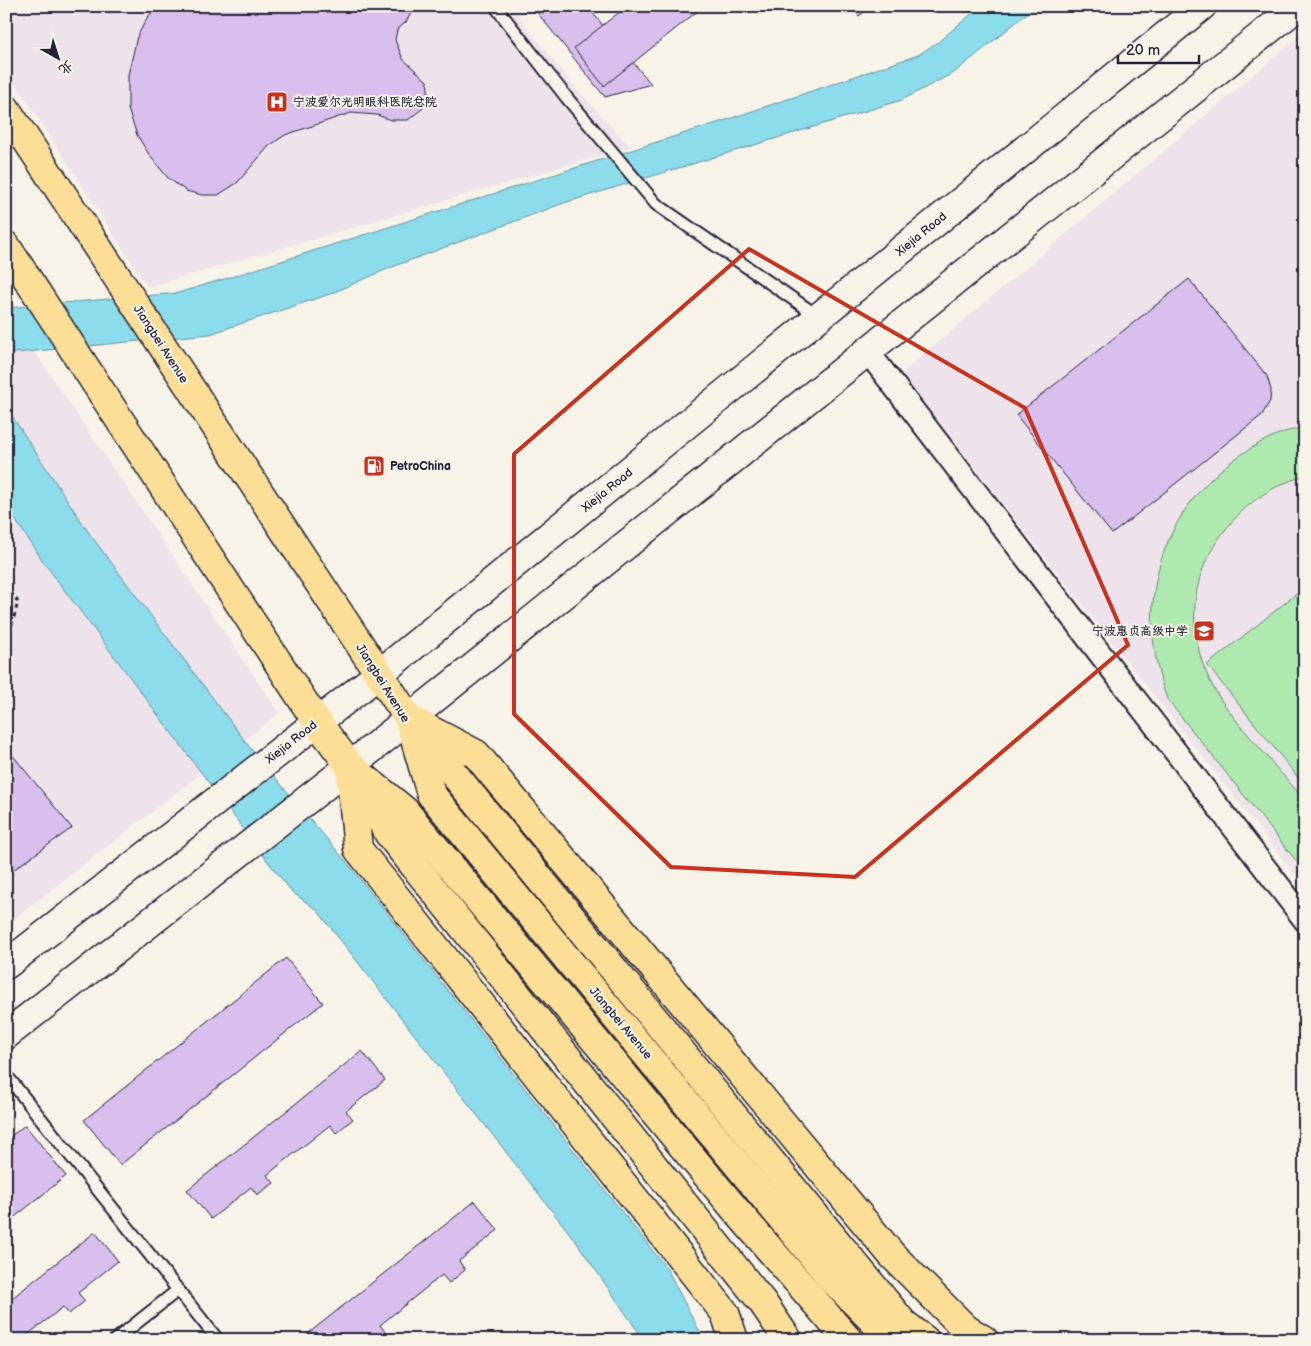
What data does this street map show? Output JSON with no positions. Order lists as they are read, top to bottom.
{
  "streets": {
    "main road": ["Xiejia Road", "Jiangbei Avenue"]
  },
  "crossings": [
    ["Xiejia Road", "Jiangbei Avenue"]
  ],
  "places": {
    "hospital": ["宁波爱尔光明眼科医院总院"],
    "fuel station": ["PetroChina"],
    "school or university": ["宁波惠贞高级中学"]
  },
  "scale_bar": "20 m",
  "north": "bottom right"
}
